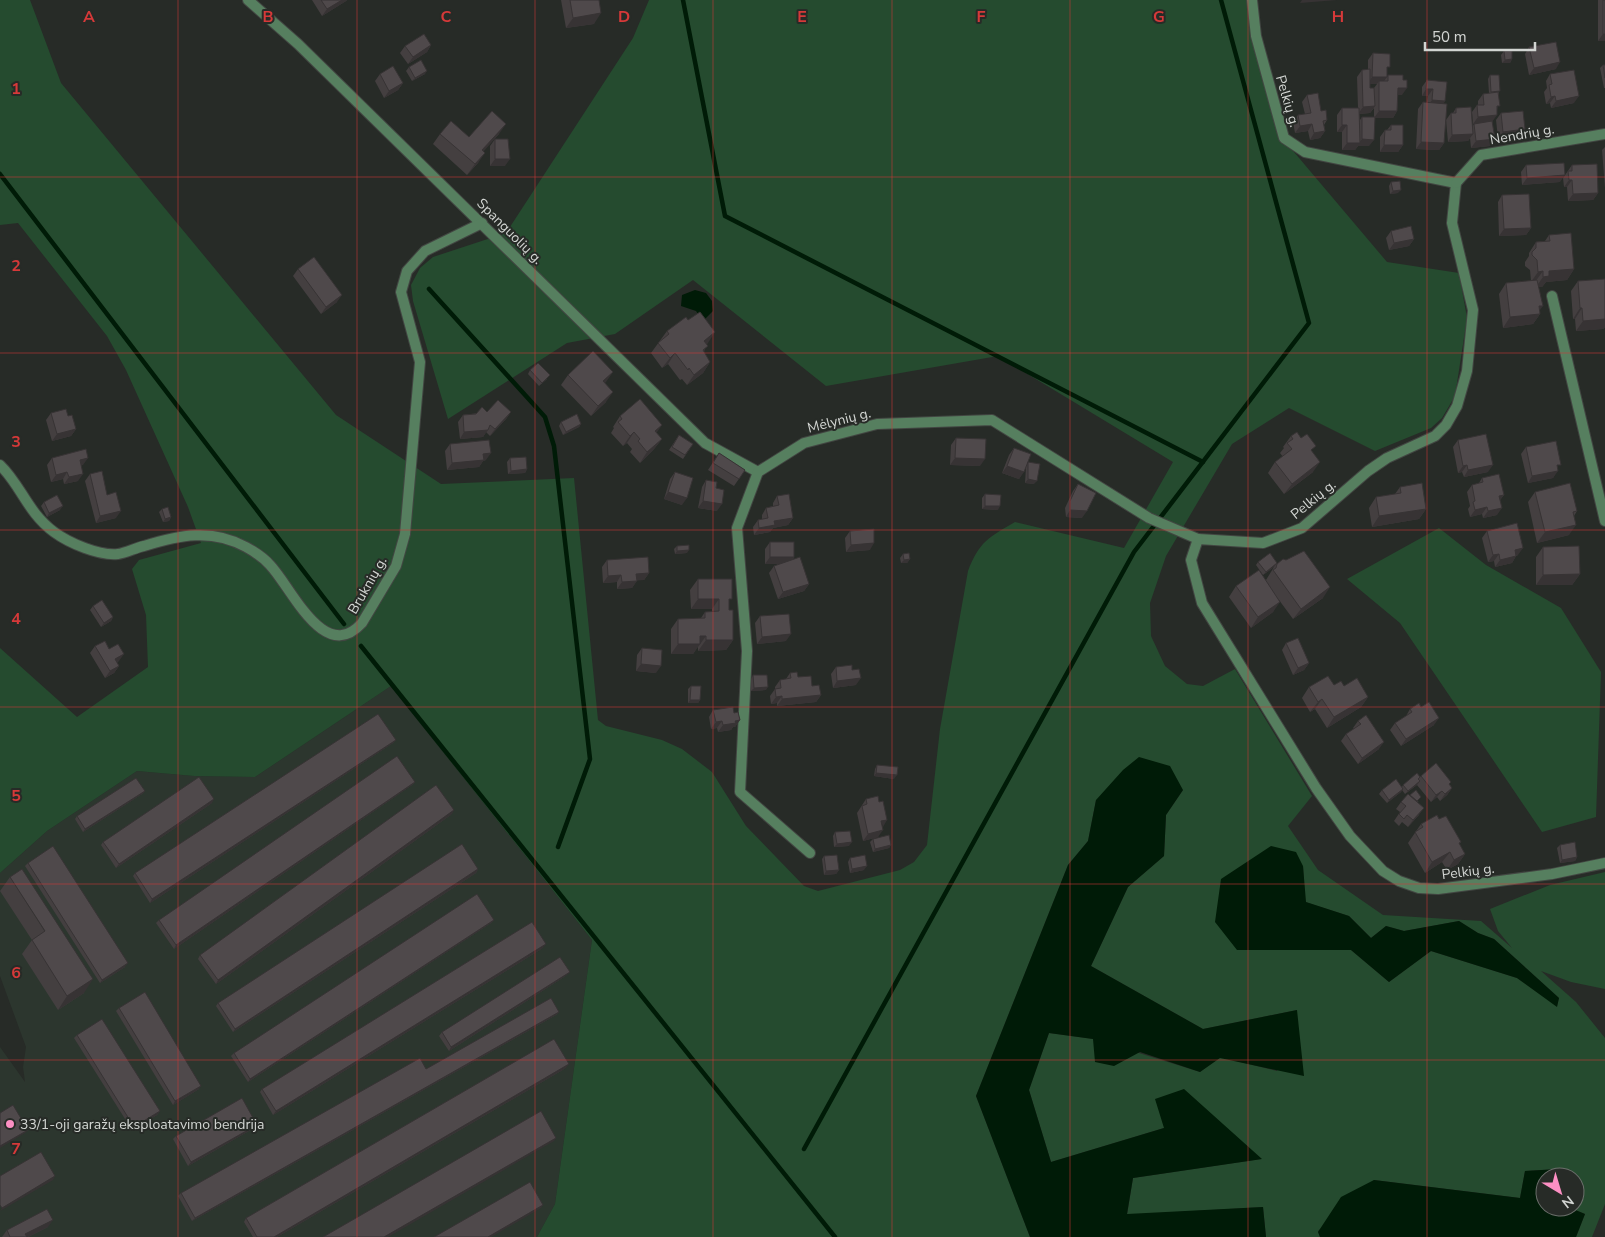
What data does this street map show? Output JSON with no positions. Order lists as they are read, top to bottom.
{
  "streets": {
    "street": [
      "Pelkių g.",
      "Nendrių g.",
      "Spanguolių g.",
      "Mėlynių g.",
      "Bruknių g."
    ]
  },
  "crossings": [
    ["Pelkių g.", "Nendrių g."],
    ["Pelkių g.", "Mėlynių g."],
    ["Spanguolių g.", "Mėlynių g."],
    ["Spanguolių g.", "Bruknių g."]
  ],
  "places": ["33/1-oji garažų eksploatavimo bendrija"],
  "scale_bar": "50 m",
  "north": "bottom right",
  "grid": {
    "columns": [
      "A",
      "B",
      "C",
      "D",
      "E",
      "F",
      "G",
      "H"
    ],
    "rows": [
      "1",
      "2",
      "3",
      "4",
      "5",
      "6",
      "7"
    ]
  }
}
